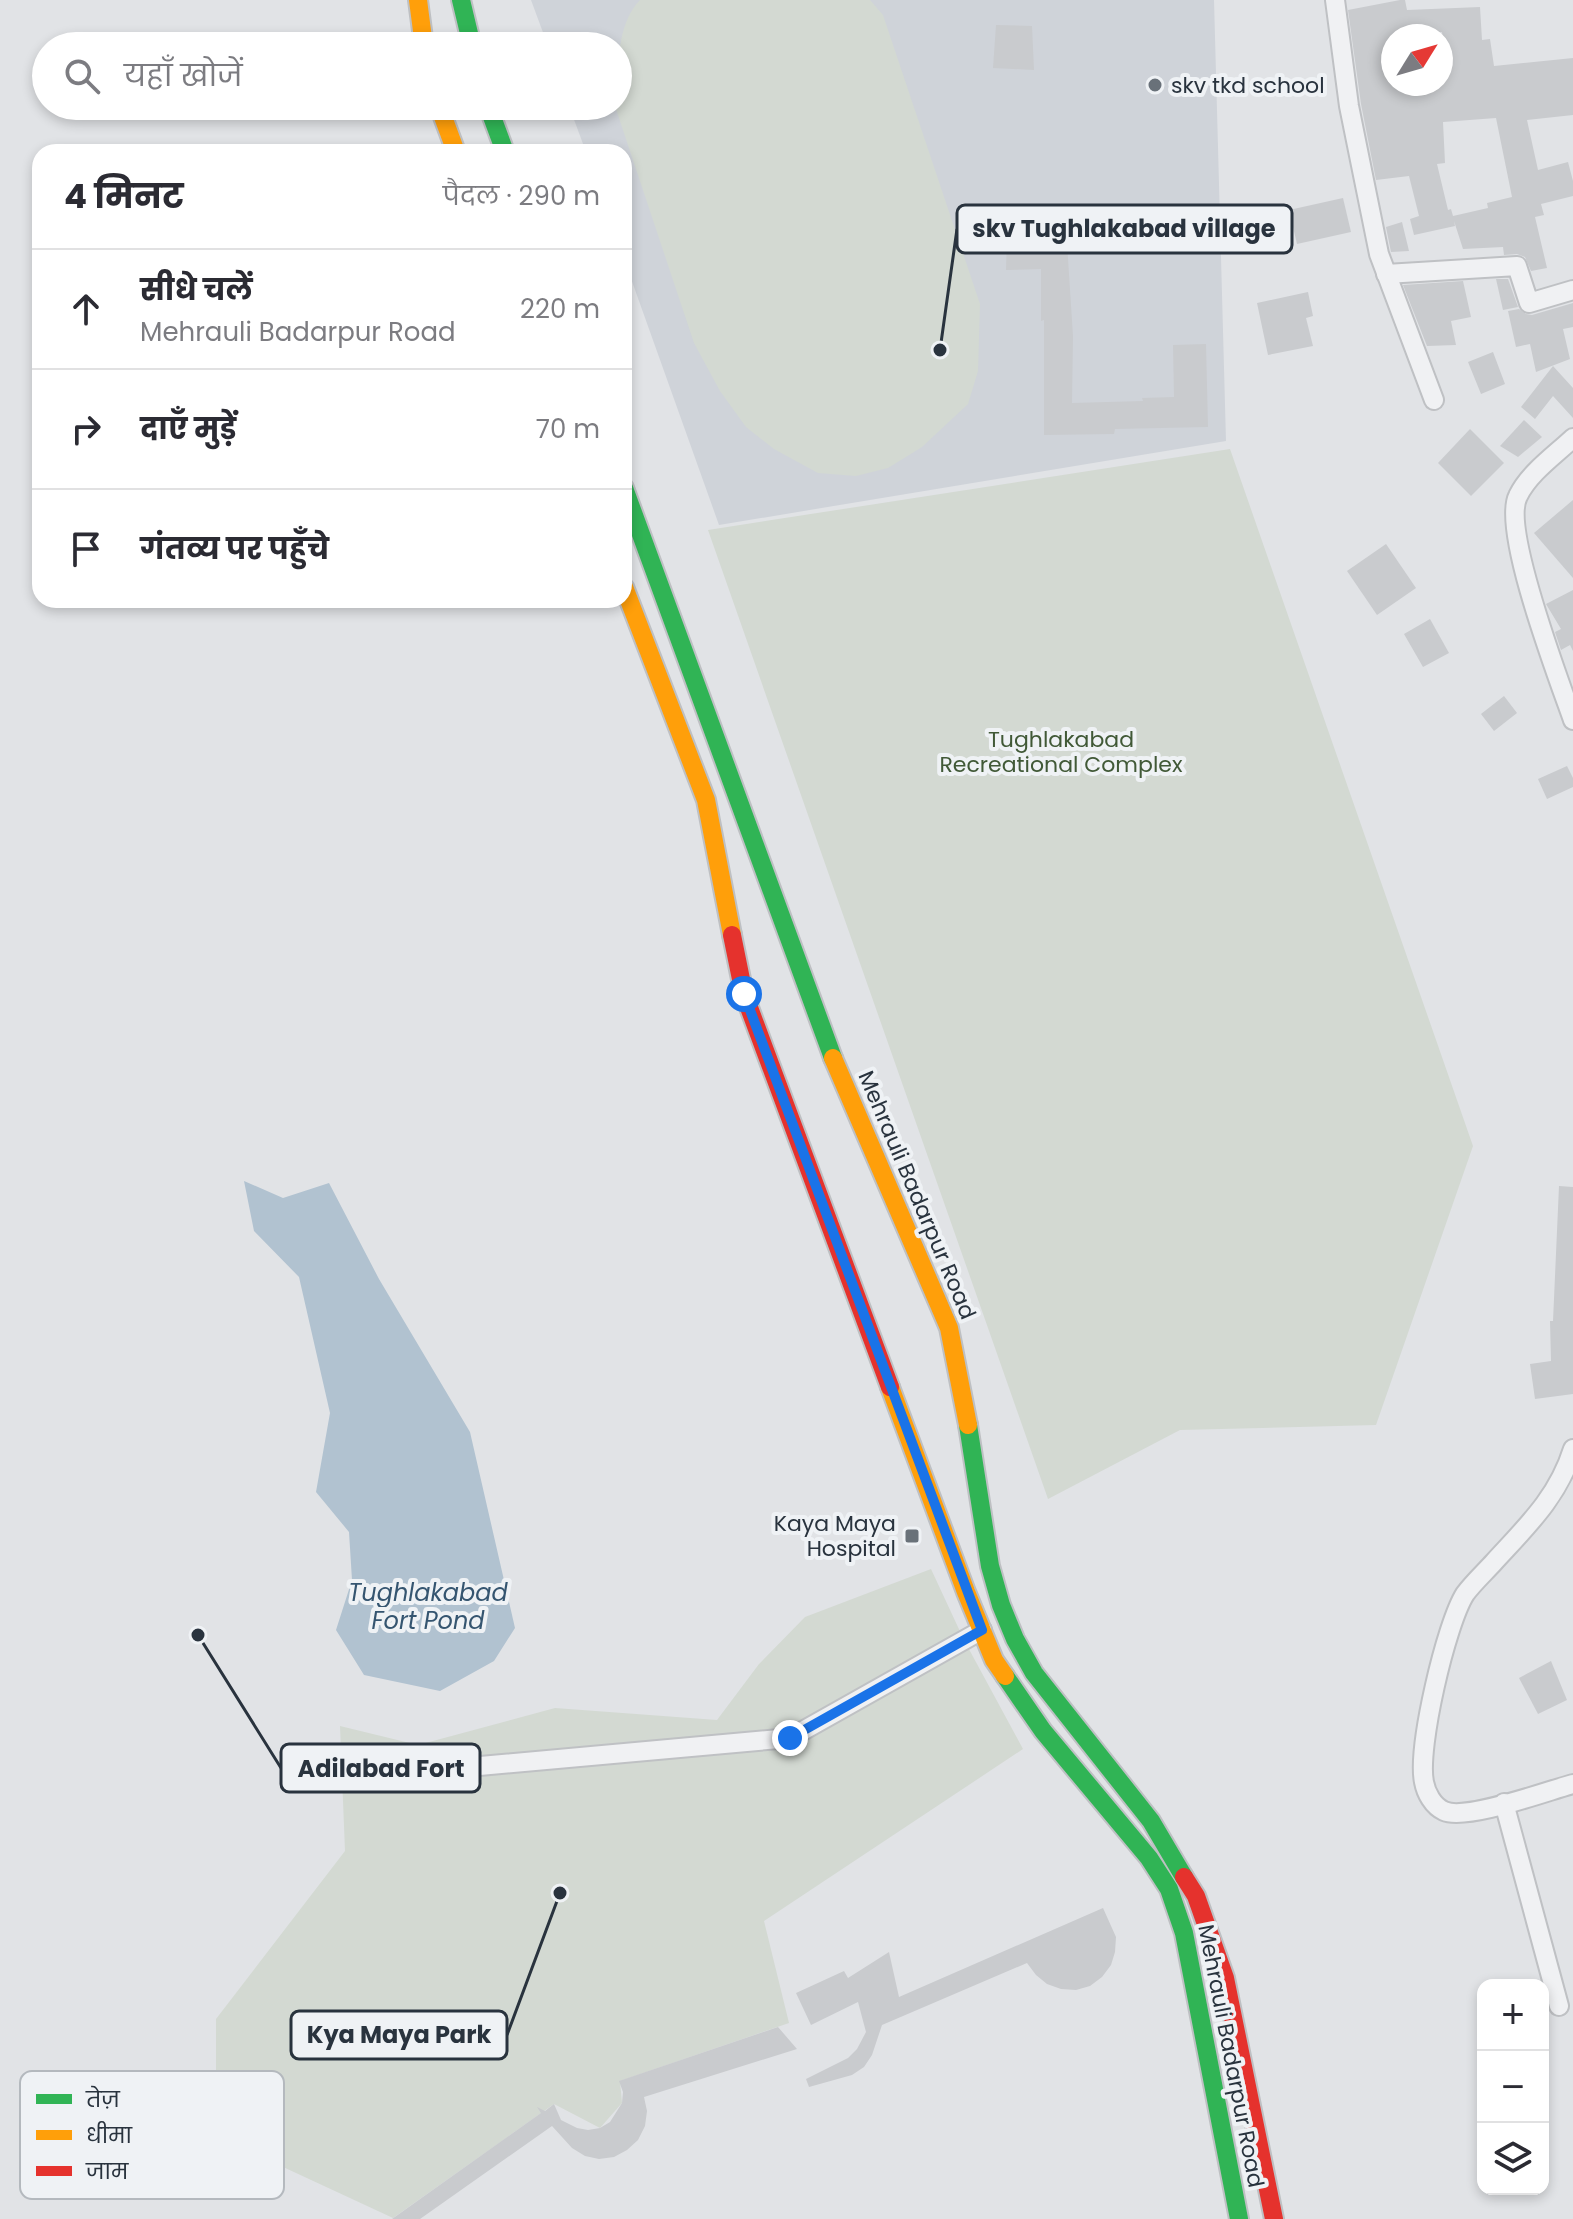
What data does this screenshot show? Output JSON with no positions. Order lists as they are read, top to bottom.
{
  "streets": {
    "main road": ["Mehrauli Badarpur Road"]
  },
  "water": ["Tughlakabad Fort Pond"],
  "parks": ["Tughlakabad Recreational Complex"],
  "places": {
    "other": [
      "skv tkd school",
      "skv Tughlakabad village",
      "Adilabad Fort",
      "Kya Maya Park"
    ],
    "transit": ["Kaya Maya Hospital"]
  },
  "legend": ["तेज़", "धीमा", "जाम"],
  "north": "top right",
  "page": {
    "search": "यहाँ खोजें",
    "heading": ["4 मिनट", "पैदल · 290 m"],
    "list": [
      ["सीधे चलें", "Mehrauli Badarpur Road", "220 m"],
      ["दाएँ मुड़ें", "70 m"],
      "गंतव्य पर पहुँचे"
    ],
    "map_buttons": ["+", "−"]
  }
}
